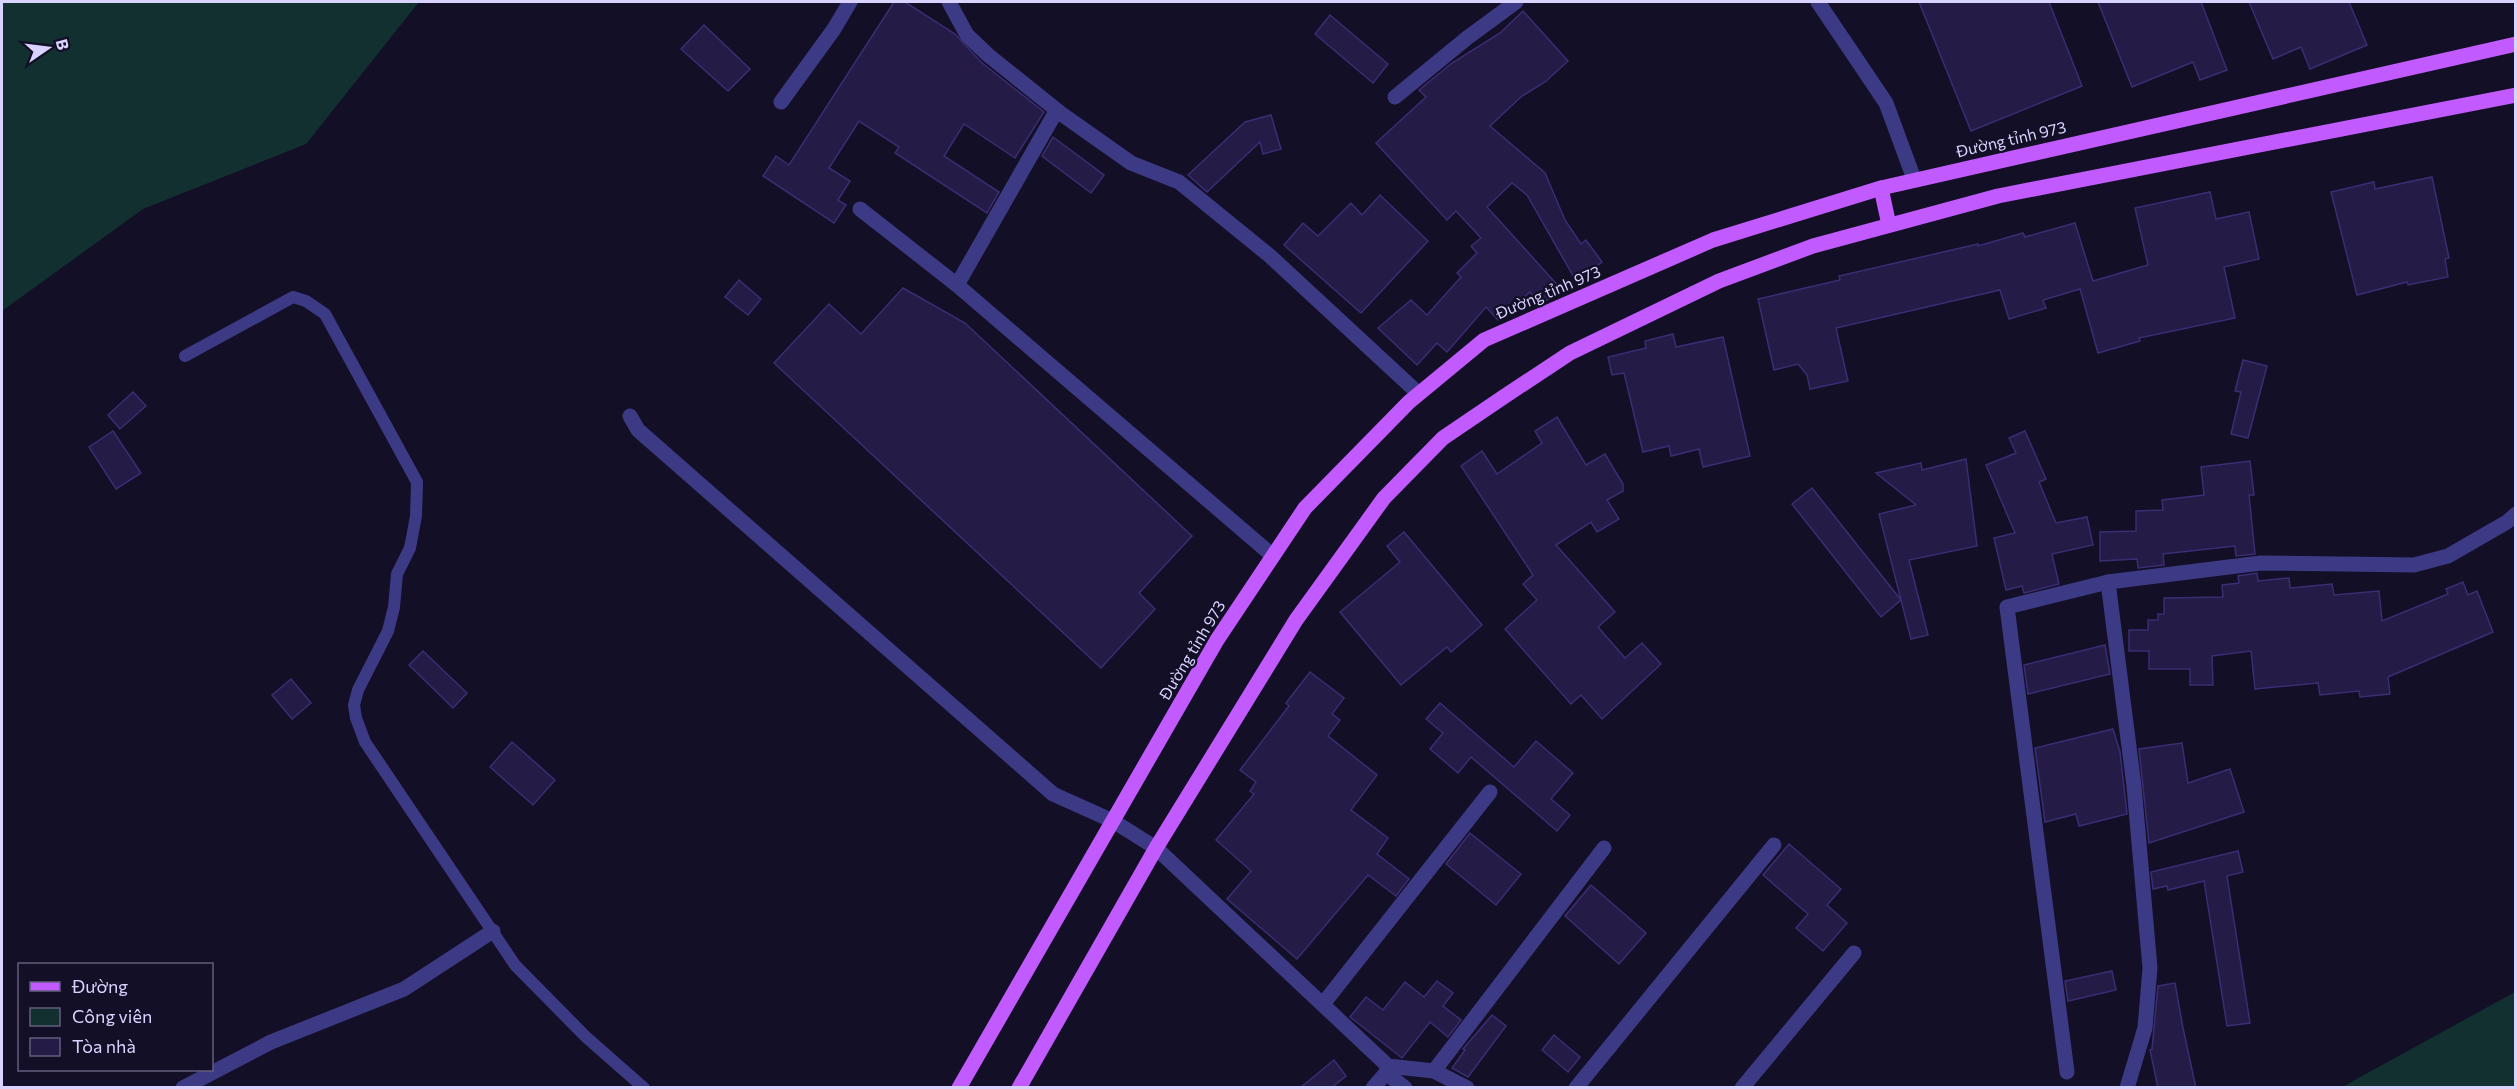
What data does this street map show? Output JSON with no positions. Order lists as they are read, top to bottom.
{
  "streets": {
    "main road": ["Đường tỉnh 973"]
  },
  "legend": ["Đường", "Công viên", "Tòa nhà"],
  "north": "right"
}
